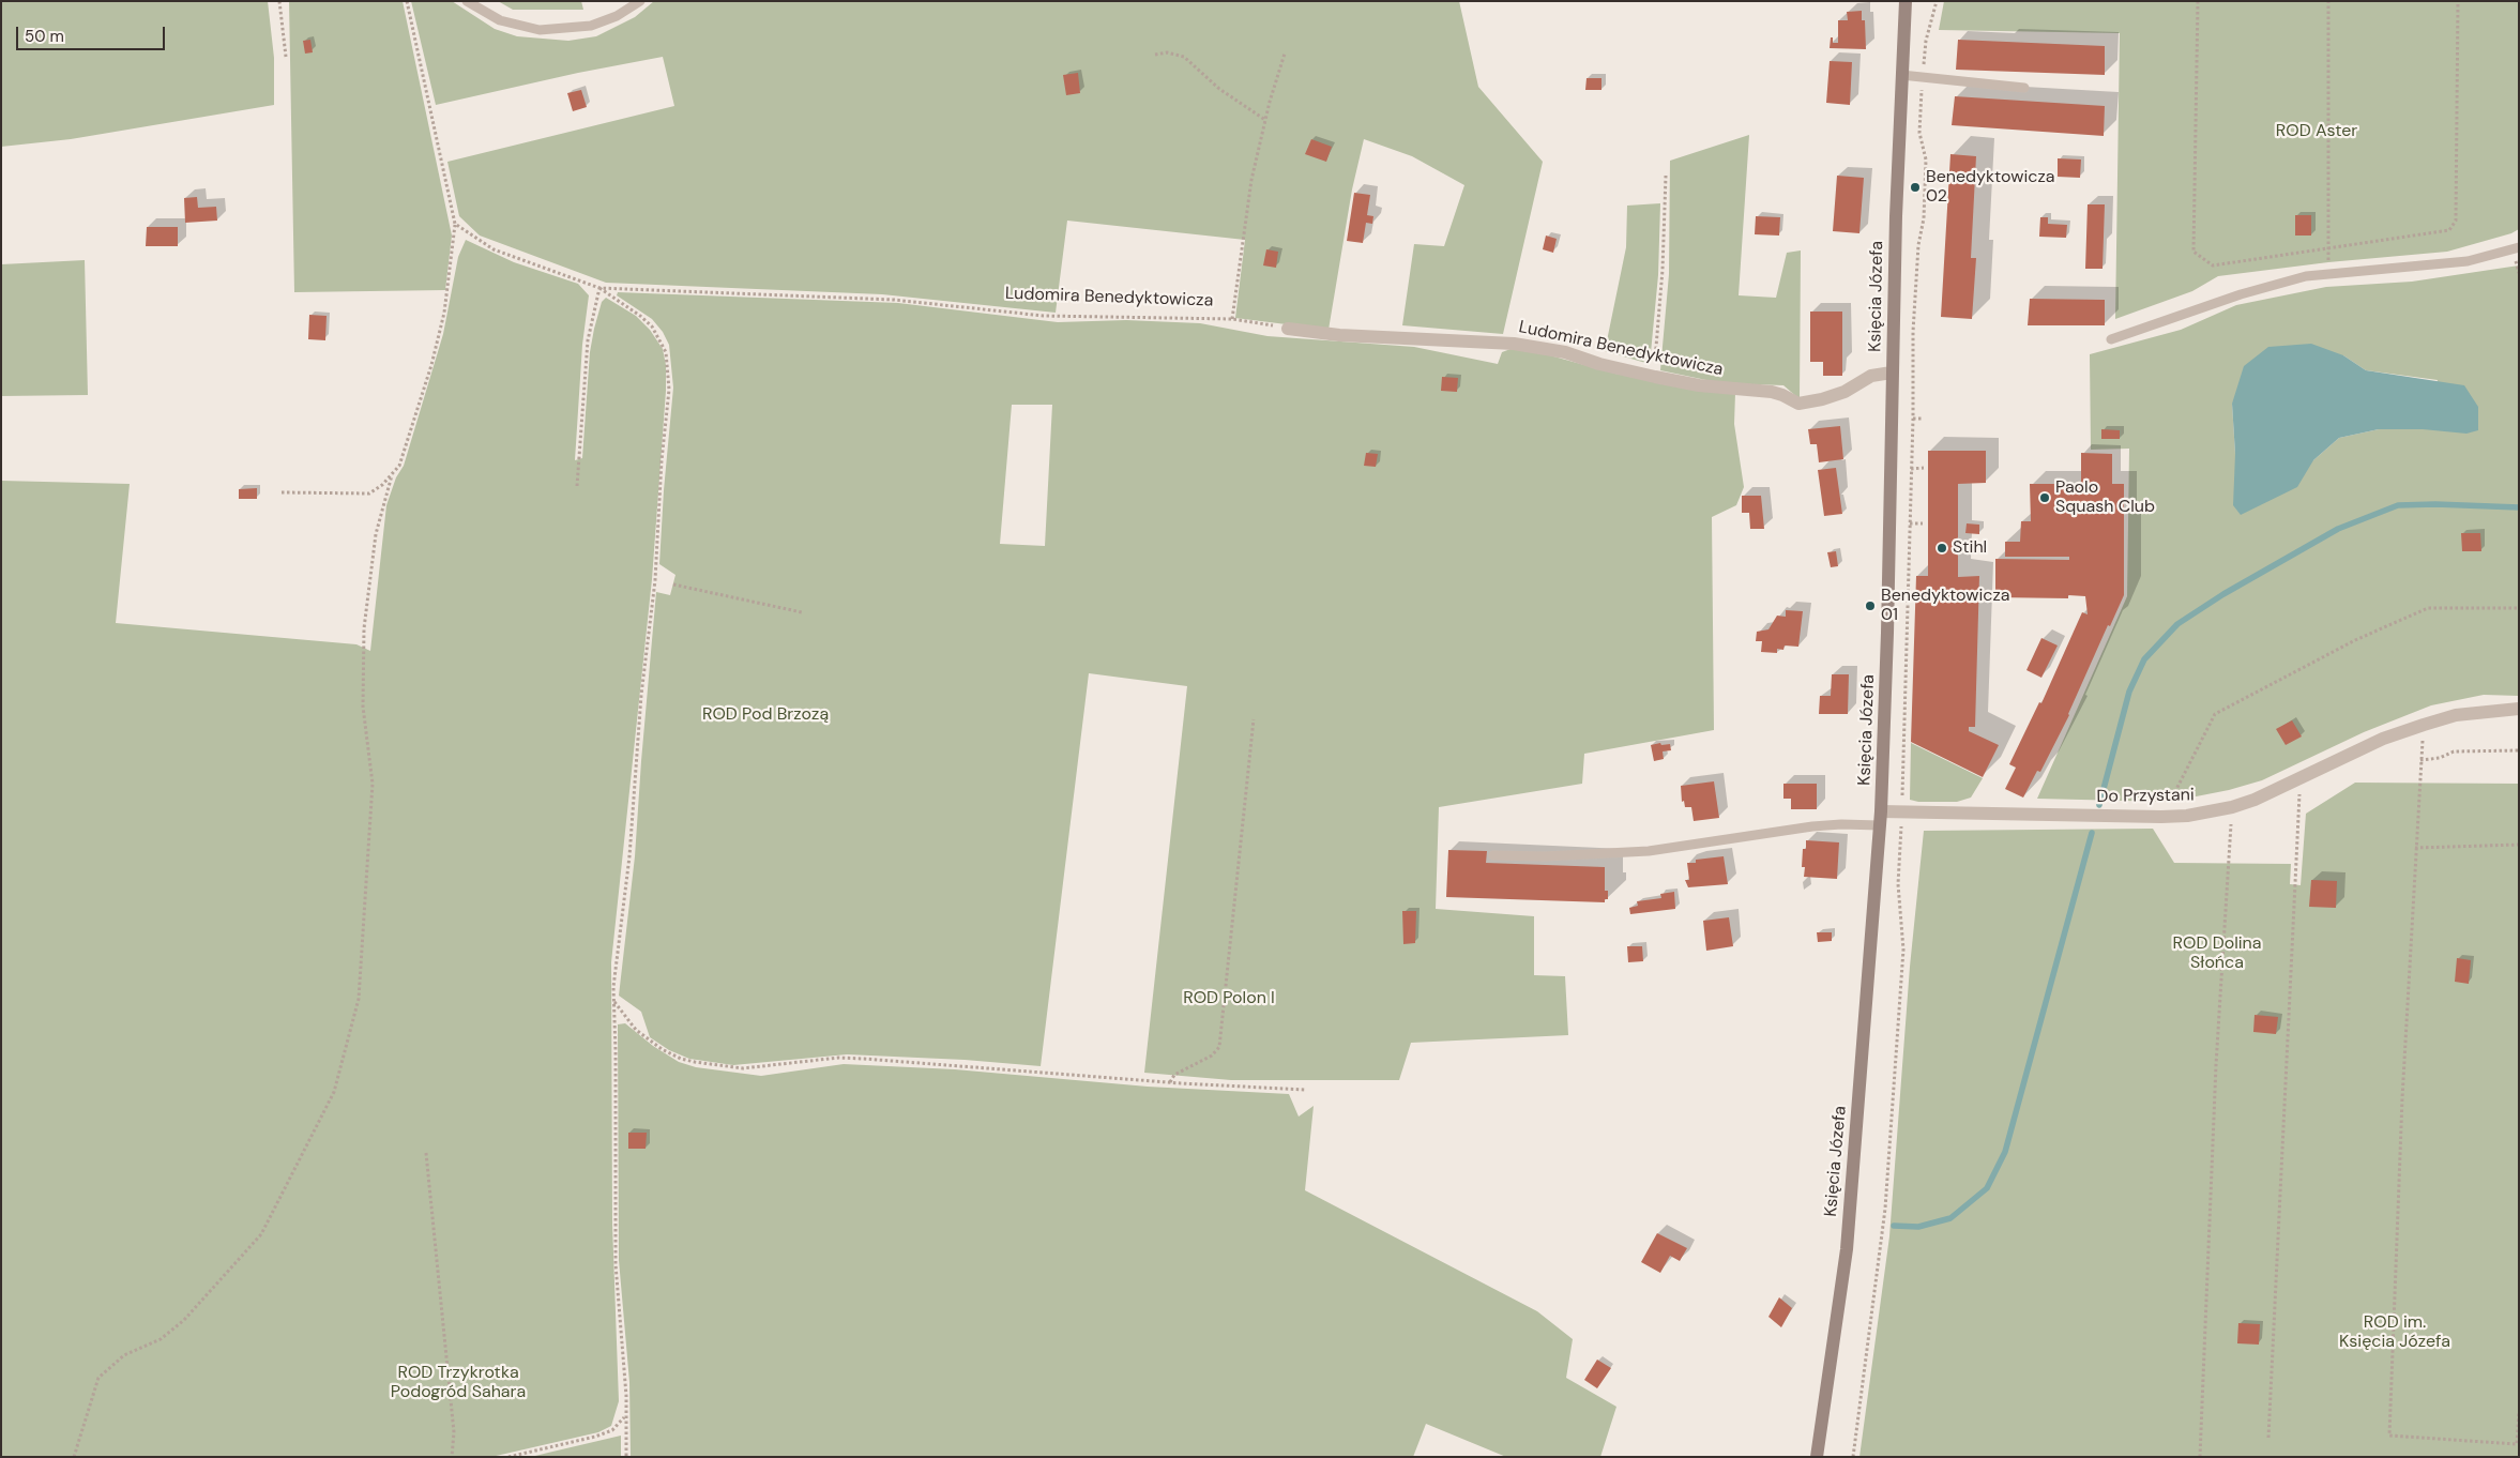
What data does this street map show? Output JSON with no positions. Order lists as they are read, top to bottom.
{
  "streets": {
    "main road": ["Księcia Józefa"],
    "street": ["Ludomira Benedyktowicza", "Do Przystani"]
  },
  "crossings": [
    ["Księcia Józefa", "Ludomira Benedyktowicza"],
    ["Księcia Józefa", "Do Przystani"]
  ],
  "parks": [
    "ROD Aster",
    "ROD Pod Brzozą",
    "ROD Dolina Słońca",
    "ROD Polon I",
    "ROD im. Księcia Józefa",
    "ROD Trzykrotka Podogród Sahara"
  ],
  "places": [
    "Benedyktowicza 02",
    "Paolo Squash Club",
    "Stihl",
    "Benedyktowicza 01"
  ],
  "scale_bar": "50 m"
}
